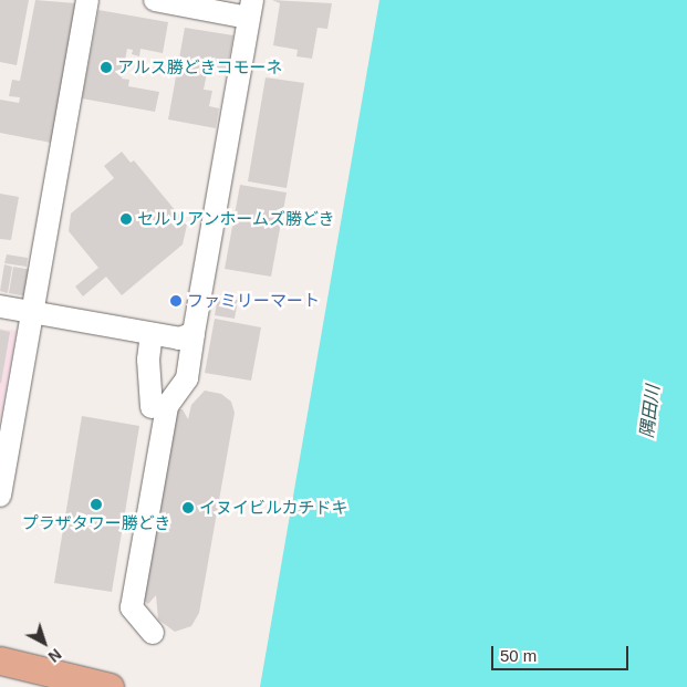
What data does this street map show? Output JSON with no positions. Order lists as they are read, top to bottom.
{
  "water": ["隅田川"],
  "places": [
    "アルス勝どきコモーネ",
    "セルリアンホームズ勝どき",
    "ファミリーマート",
    "プラザタワー勝どき",
    "イヌイビルカチドキ"
  ],
  "scale_bar": "50 m",
  "north": "bottom right"
}
